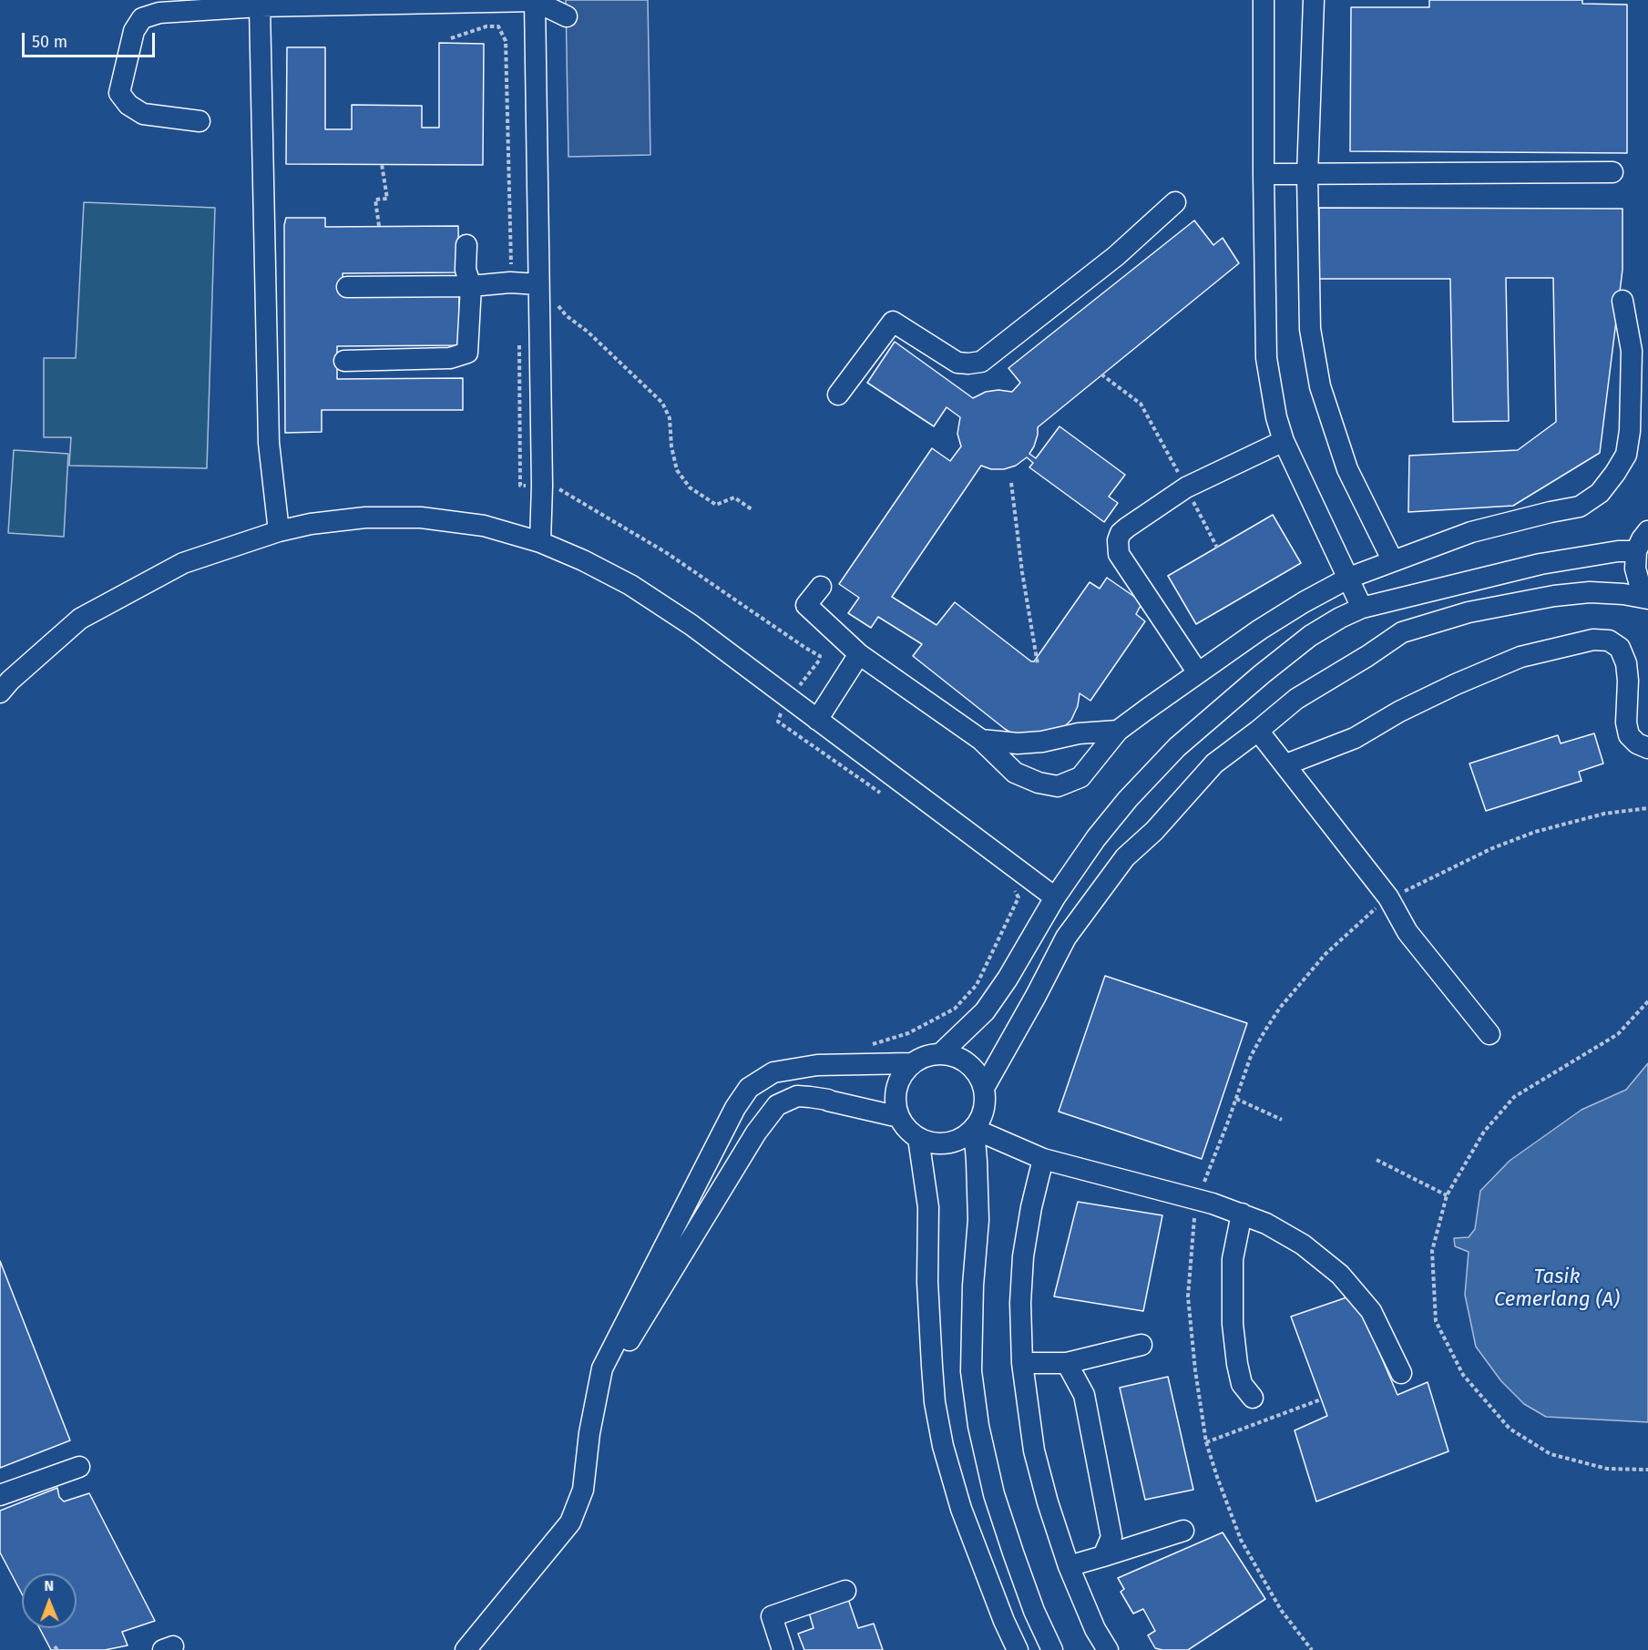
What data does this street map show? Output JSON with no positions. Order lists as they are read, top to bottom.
{
  "water": ["Tasik Cemerlang (A)"],
  "scale_bar": "50 m",
  "north": "top"
}
